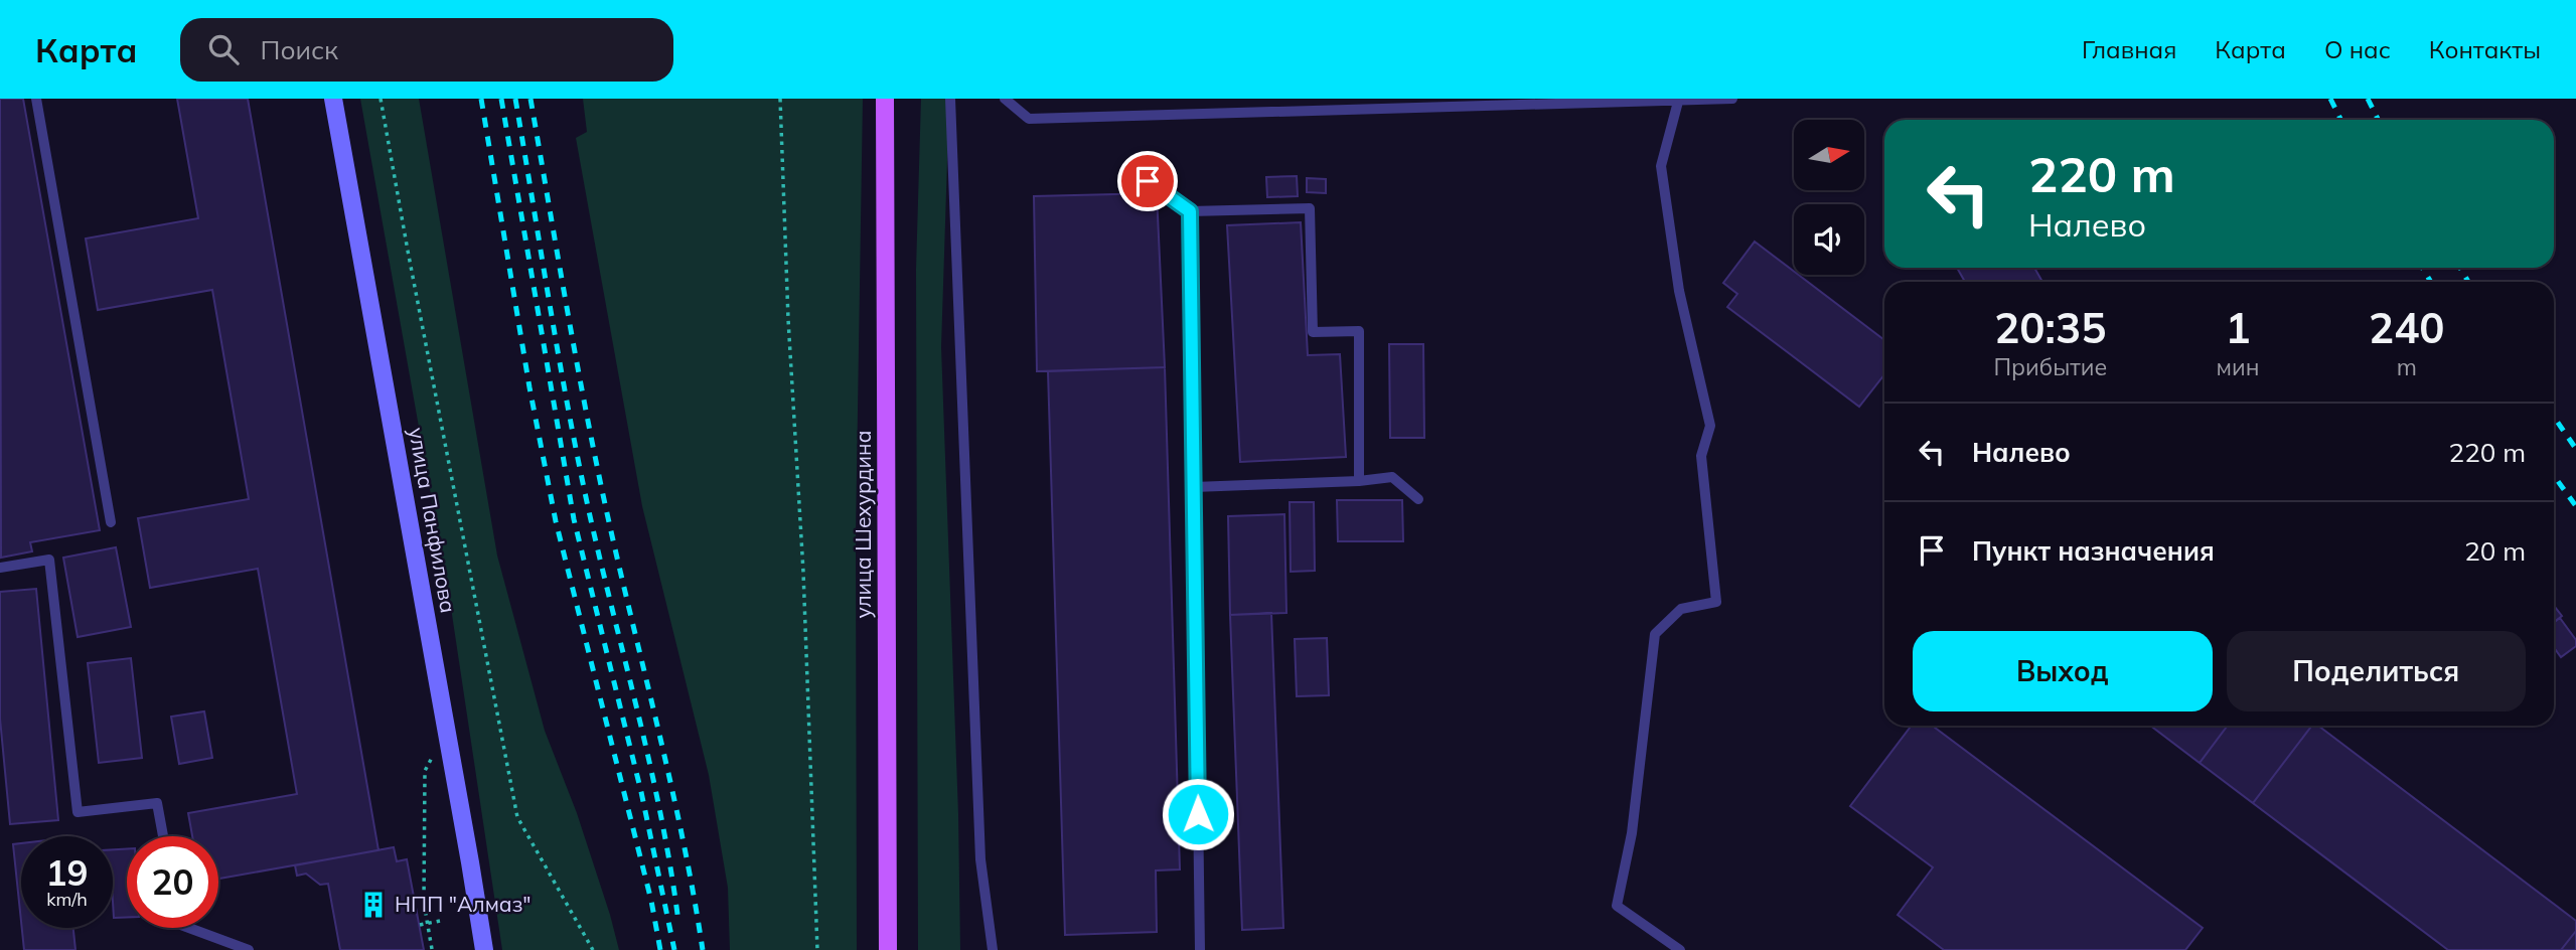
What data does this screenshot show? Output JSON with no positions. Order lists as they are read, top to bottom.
{
  "streets": {
    "main road": ["улица Панфилова", "улица Шехурдина"]
  },
  "places": {
    "building": ["НПП \"Алмаз\""]
  },
  "north": "right",
  "page": {
    "header": "Карта",
    "search": "Поиск",
    "nav": [
      "Главная",
      "Карта",
      "О нас",
      "Контакты"
    ],
    "turn": ["220 m", "Налево"],
    "eta": [
      "20:35",
      "Прибытие",
      "1",
      "мин",
      "240",
      "m"
    ],
    "list": [
      {
        "name": "Налево",
        "value": "220 m"
      },
      {
        "name": "Пункт назначения",
        "value": "20 m"
      }
    ],
    "buttons": ["Выход", "Поделиться"],
    "speed": "19 km/h",
    "limit": "20"
  }
}
